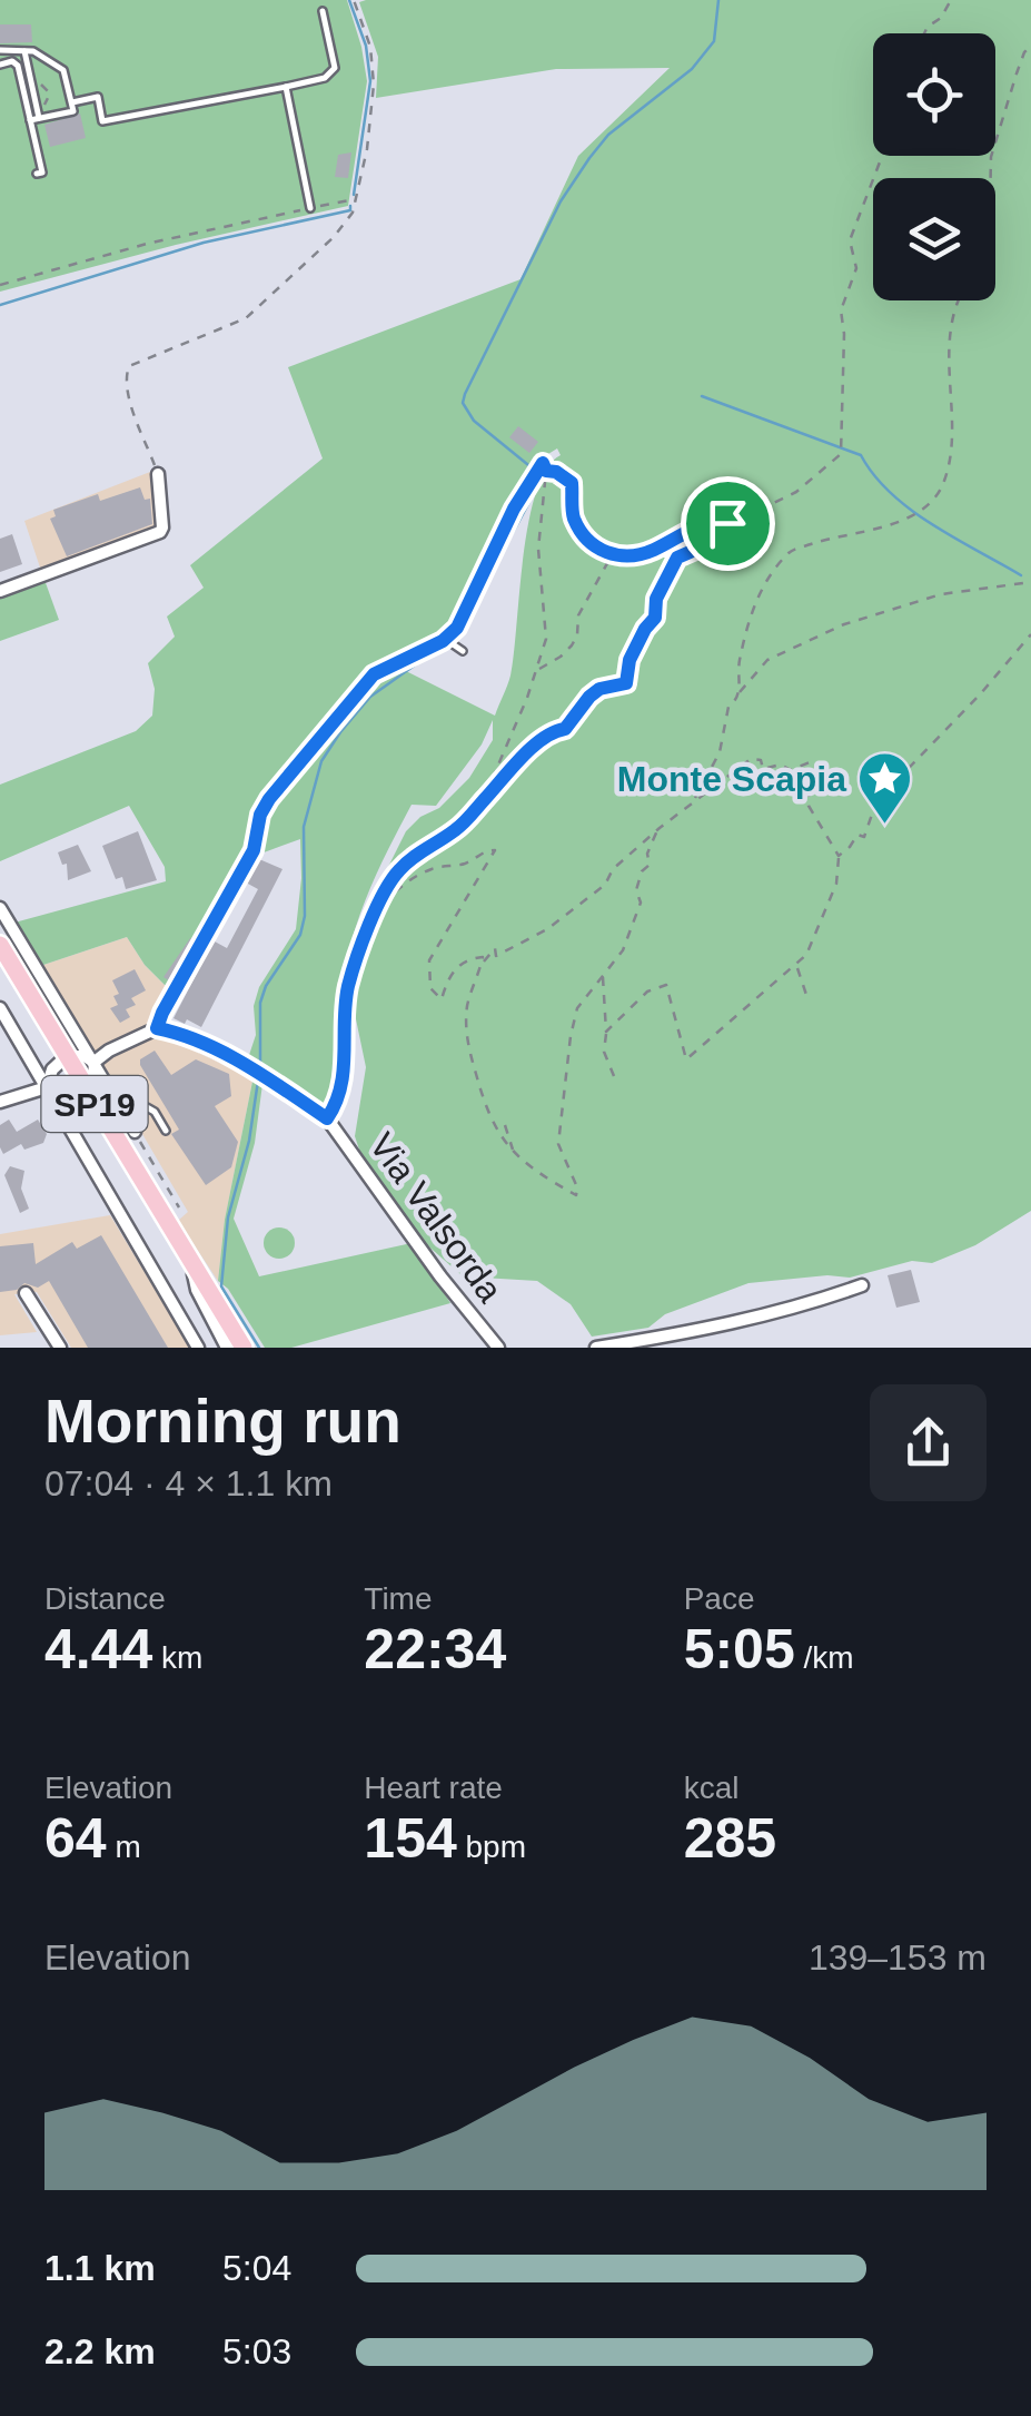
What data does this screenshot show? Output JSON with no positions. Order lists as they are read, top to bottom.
{
  "streets": {
    "main road": ["SP19"],
    "street": ["Via Valsorda"]
  },
  "places": {
    "place": ["Monte Scapia"]
  },
  "page": {
    "heading": ["Morning run", "07:04 · 4 × 1.1 km"],
    "stats": [
      ["Distance", "4.44 km"],
      ["Time", "22:34"],
      ["Pace", "5:05 /km"],
      ["Elevation", "64 m"],
      ["Heart rate", "154 bpm"],
      ["kcal", "285"]
    ],
    "chart": ["Elevation", "139–153 m"],
    "list": [
      {
        "name": "1.1 km",
        "note": "5:04"
      },
      {
        "name": "2.2 km",
        "note": "5:03"
      }
    ]
  }
}
